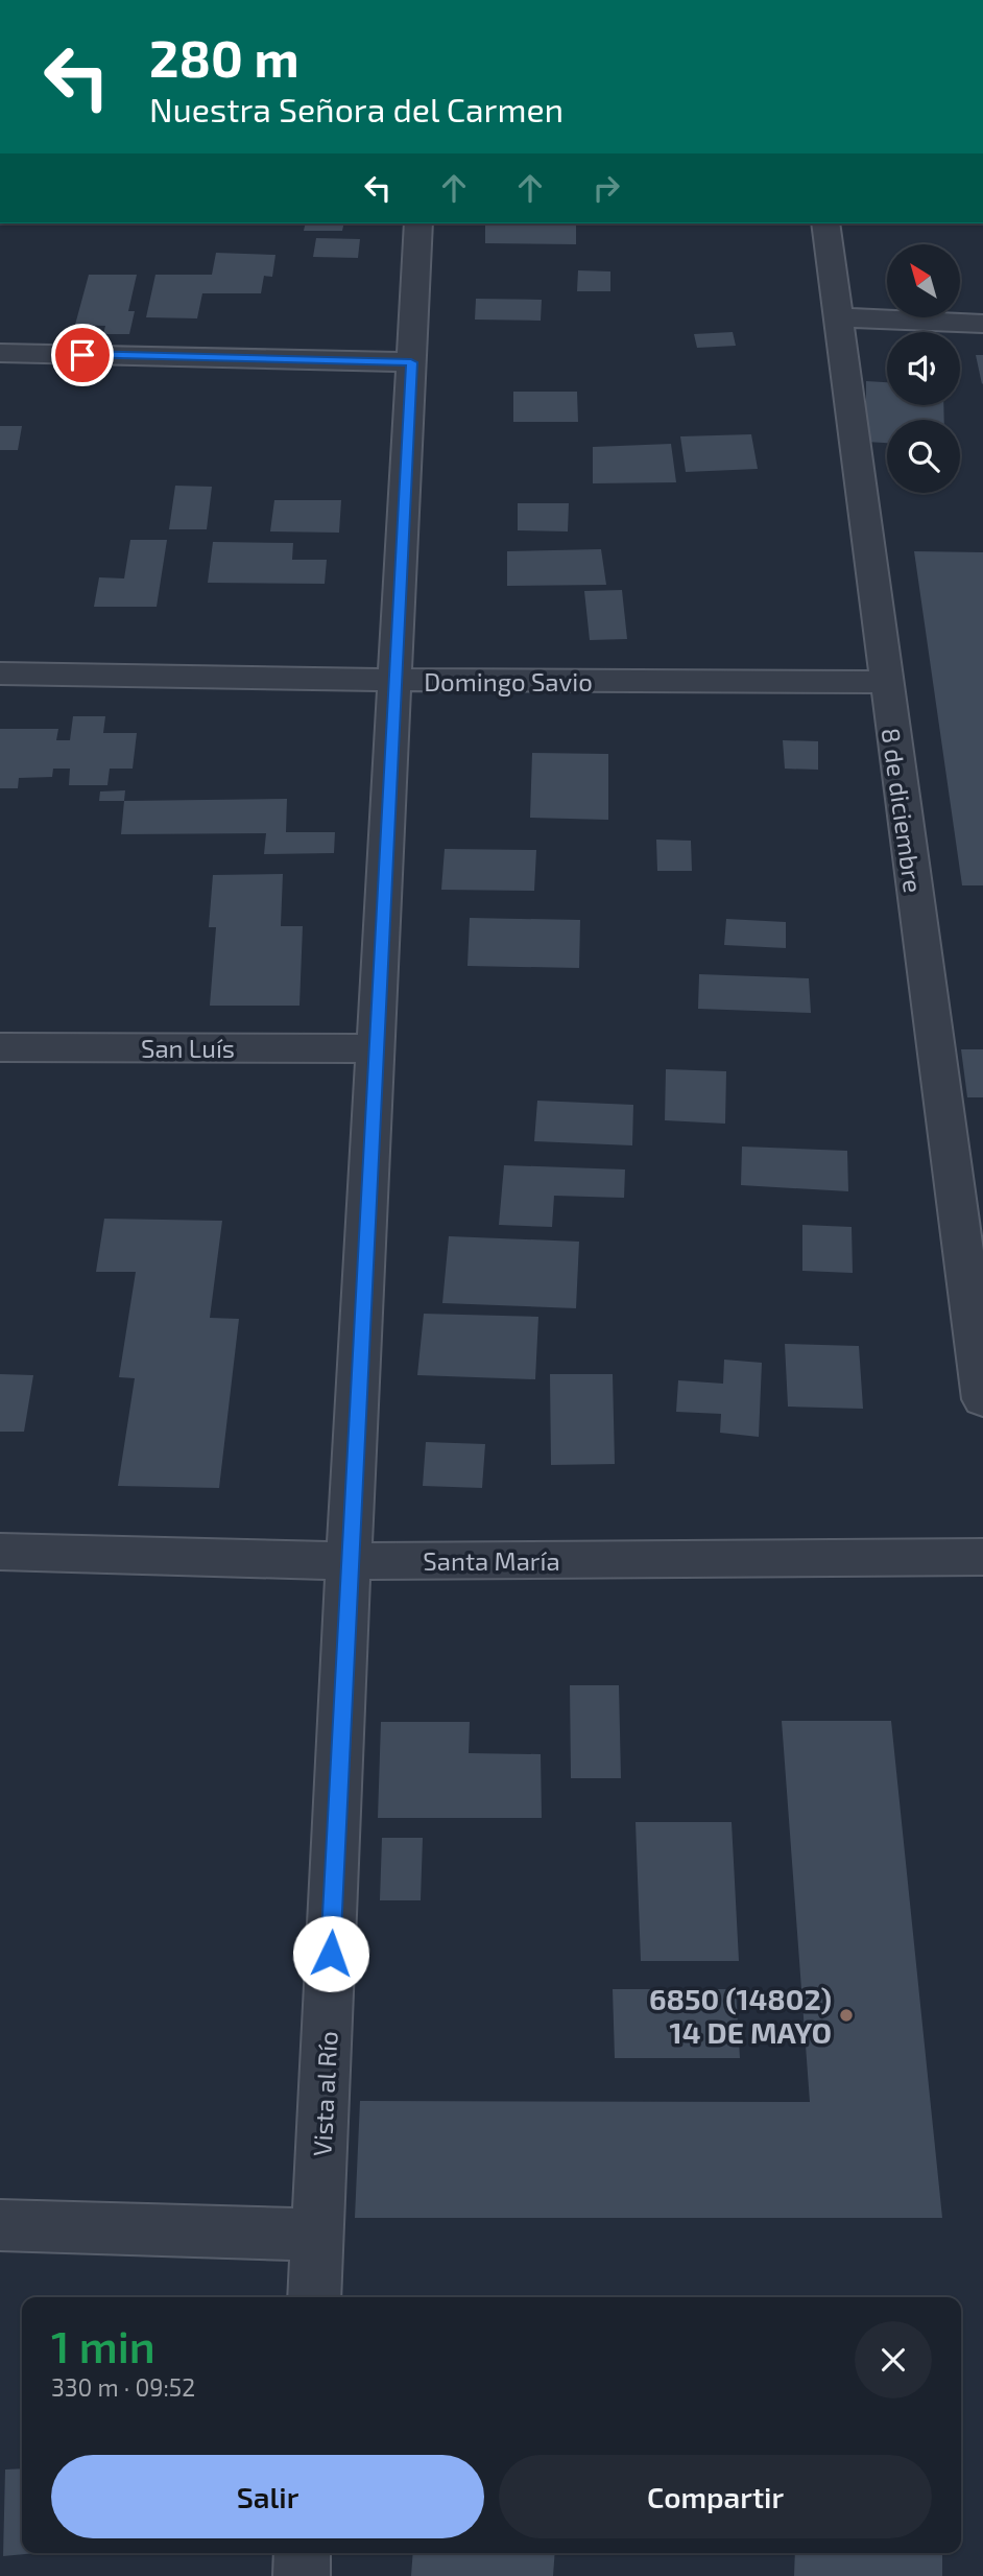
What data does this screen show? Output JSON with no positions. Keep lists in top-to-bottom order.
{
  "streets": {
    "street": [
      "Domingo Savio",
      "8 de diciembre",
      "San Luís",
      "Santa María",
      "Vista al Río"
    ]
  },
  "crossings": [
    ["Domingo Savio", "8 de diciembre"],
    ["Domingo Savio", "Vista al Río"],
    ["San Luís", "Vista al Río"],
    ["Santa María", "Vista al Río"]
  ],
  "places": ["6850 (14802) 14 DE MAYO"],
  "north": "top left",
  "page": {
    "turn": ["280 m", "Nuestra Señora del Carmen"],
    "heading": ["1 min", "330 m · 09:52"],
    "buttons": ["Salir", "Compartir"]
  }
}
